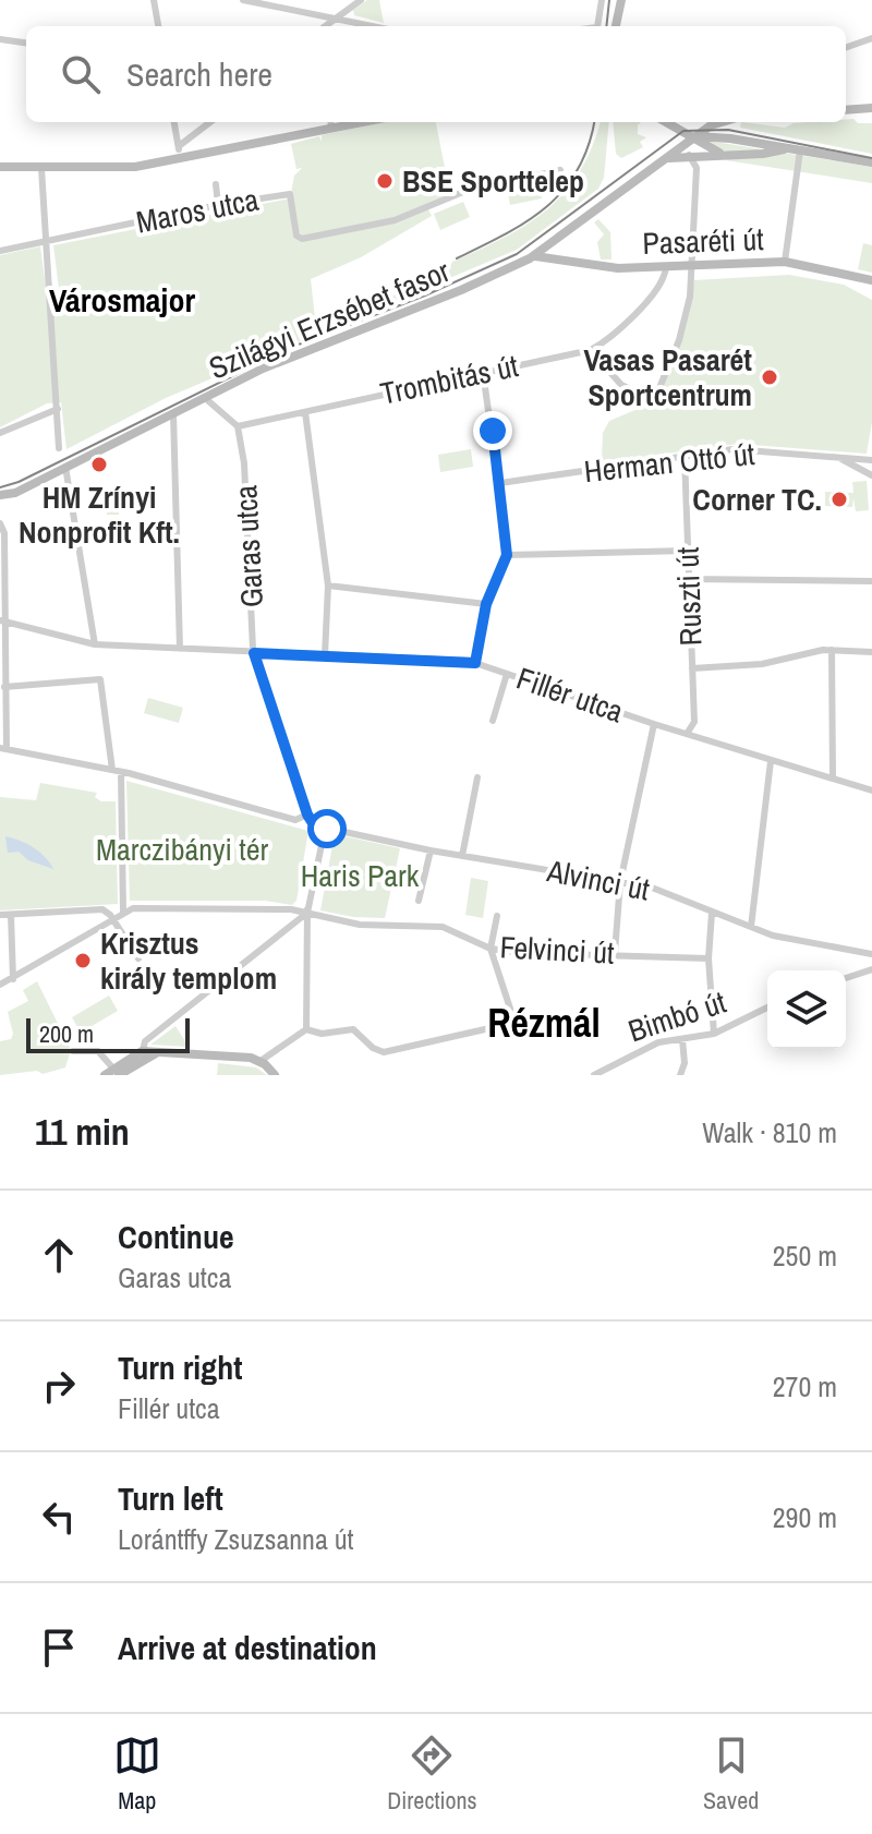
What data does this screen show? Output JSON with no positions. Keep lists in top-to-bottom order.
{
  "streets": {
    "main road": ["Pasaréti út", "Szilágyi Erzsébet fasor"],
    "street": [
      "Maros utca",
      "Trombitás út",
      "Herman Ottó út",
      "Garas utca",
      "Ruszti út",
      "Fillér utca",
      "Alvinci út",
      "Felvinci út",
      "Bimbó út"
    ]
  },
  "crossings": [
    ["Pasaréti út", "Szilágyi Erzsébet fasor"],
    ["Pasaréti út", "Trombitás út"],
    ["Trombitás út", "Garas utca"],
    ["Herman Ottó út", "Ruszti út"],
    ["Garas utca", "Fillér utca"],
    ["Ruszti út", "Fillér utca"]
  ],
  "districts": ["Városmajor", "Rézmál"],
  "parks": ["Marczibányi tér", "Haris Park"],
  "places": [
    "BSE Sporttelep",
    "Vasas Pasarét Sportcentrum",
    "HM Zrínyi Nonprofit Kft.",
    "Corner TC.",
    "Krisztus király templom"
  ],
  "scale_bar": "200 m",
  "page": {
    "search": "Search here",
    "scale": "200 m",
    "heading": ["11 min", "Walk · 810 m"],
    "list": [
      ["Continue", "Garas utca", "250 m"],
      ["Turn right", "Fillér utca", "270 m"],
      ["Turn left", "Lorántffy Zsuzsanna út", "290 m"],
      "Arrive at destination"
    ],
    "nav": ["Map", "Directions", "Saved"]
  }
}
